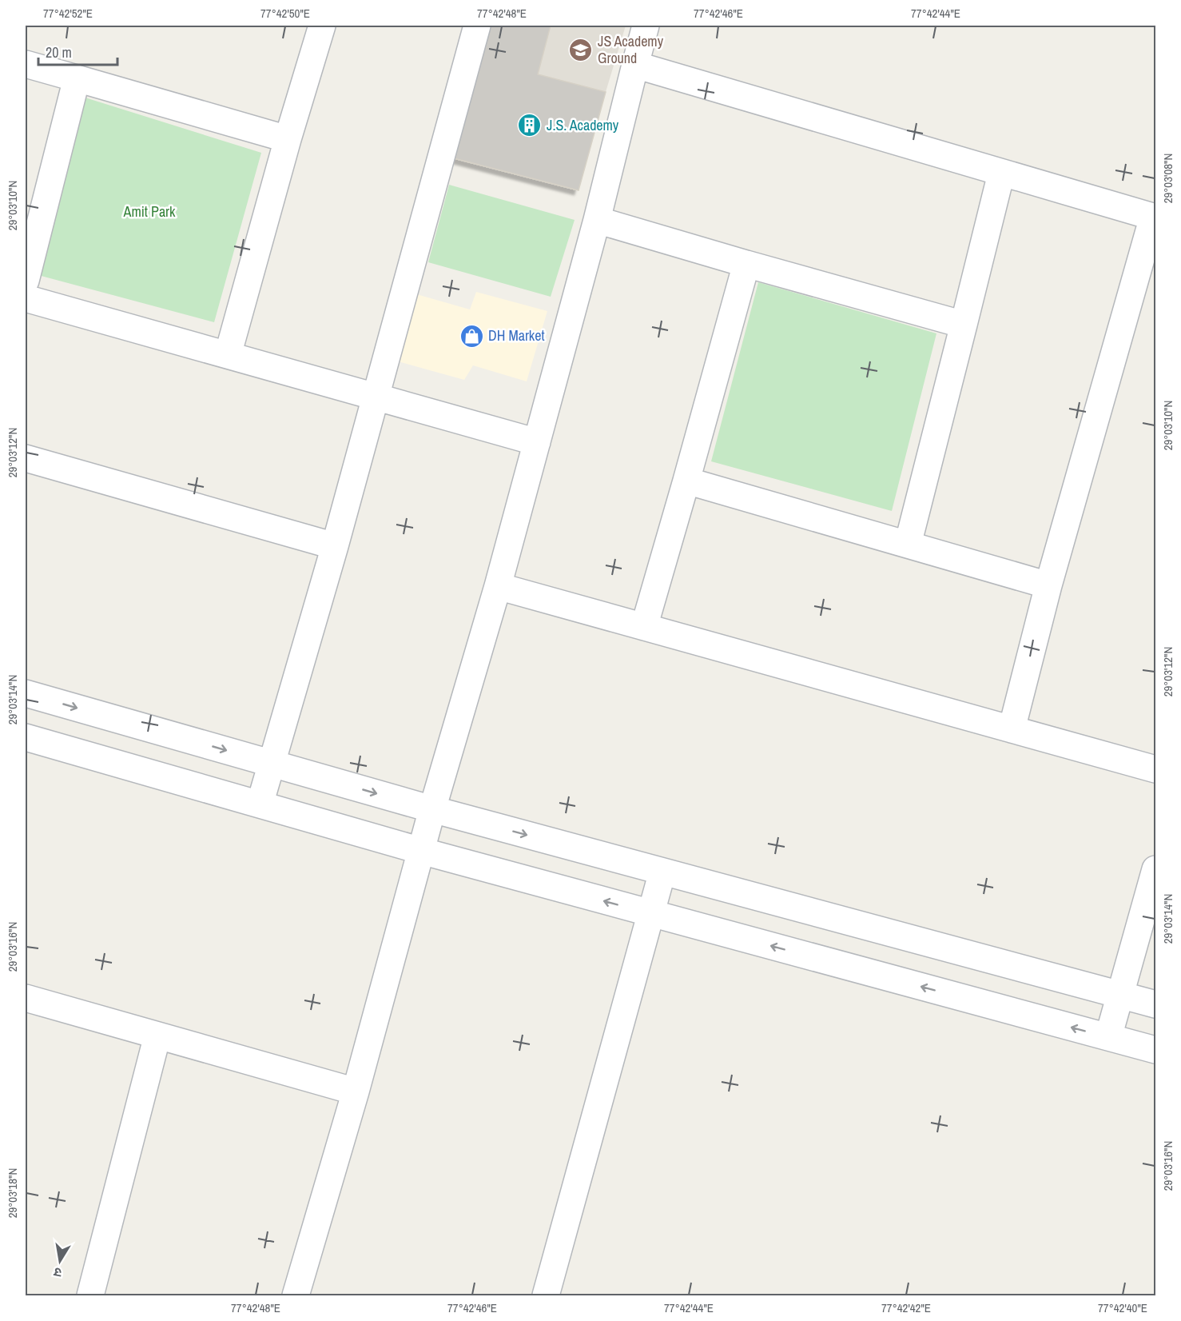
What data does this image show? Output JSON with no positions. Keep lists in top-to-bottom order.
{
  "parks": ["Amit Park"],
  "places": {
    "school or university": ["JS Academy Ground"],
    "building": ["J.S. Academy"],
    "shop": ["DH Market"]
  },
  "scale_bar": "20 m",
  "north": "bottom",
  "coordinates": [
    "77°42'52\"E",
    "77°42'50\"E",
    "77°42'48\"E",
    "77°42'46\"E",
    "77°42'44\"E",
    "29°03'08\"N",
    "29°03'10\"N",
    "29°03'12\"N",
    "29°03'14\"N",
    "29°03'16\"N",
    "29°03'18\"N",
    "77°42'42\"E",
    "77°42'40\"E"
  ]
}
